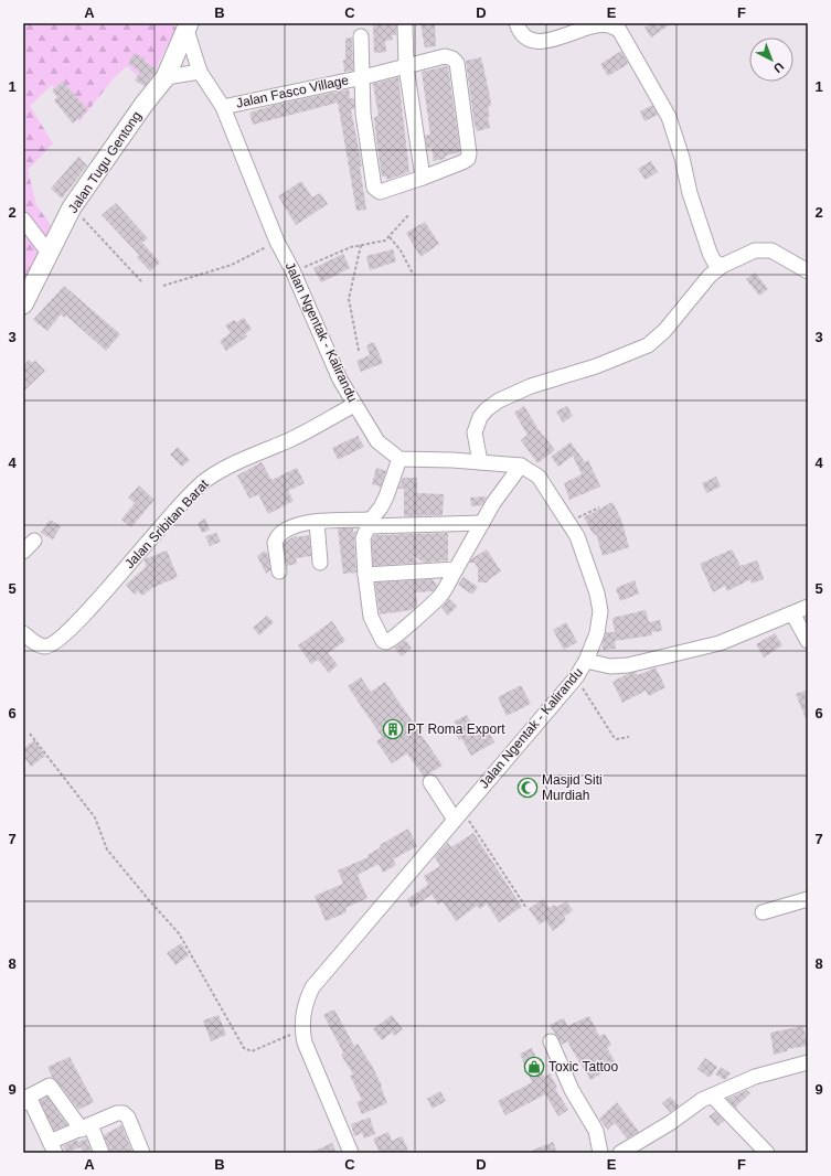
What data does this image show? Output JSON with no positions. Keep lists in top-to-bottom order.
{
  "streets": {
    "main road": ["Jalan Tugu Gentong"],
    "street": ["Jalan Fasco Village", "Jalan Ngentak - Kalirandu", "Jalan Sribitan Barat"]
  },
  "crossings": [
    ["Jalan Fasco Village", "Jalan Ngentak - Kalirandu"],
    ["Jalan Tugu Gentong", "Jalan Ngentak - Kalirandu"],
    ["Jalan Ngentak - Kalirandu", "Jalan Sribitan Barat"]
  ],
  "places": {
    "building": ["PT Roma Export"],
    "mosque": ["Masjid Siti Murdiah"],
    "shop": ["Toxic Tattoo"]
  },
  "north": "bottom right",
  "grid": {
    "columns": [
      "A",
      "B",
      "C",
      "D",
      "E",
      "F"
    ],
    "rows": [
      "1",
      "2",
      "3",
      "4",
      "5",
      "6",
      "7",
      "8",
      "9"
    ]
  }
}
